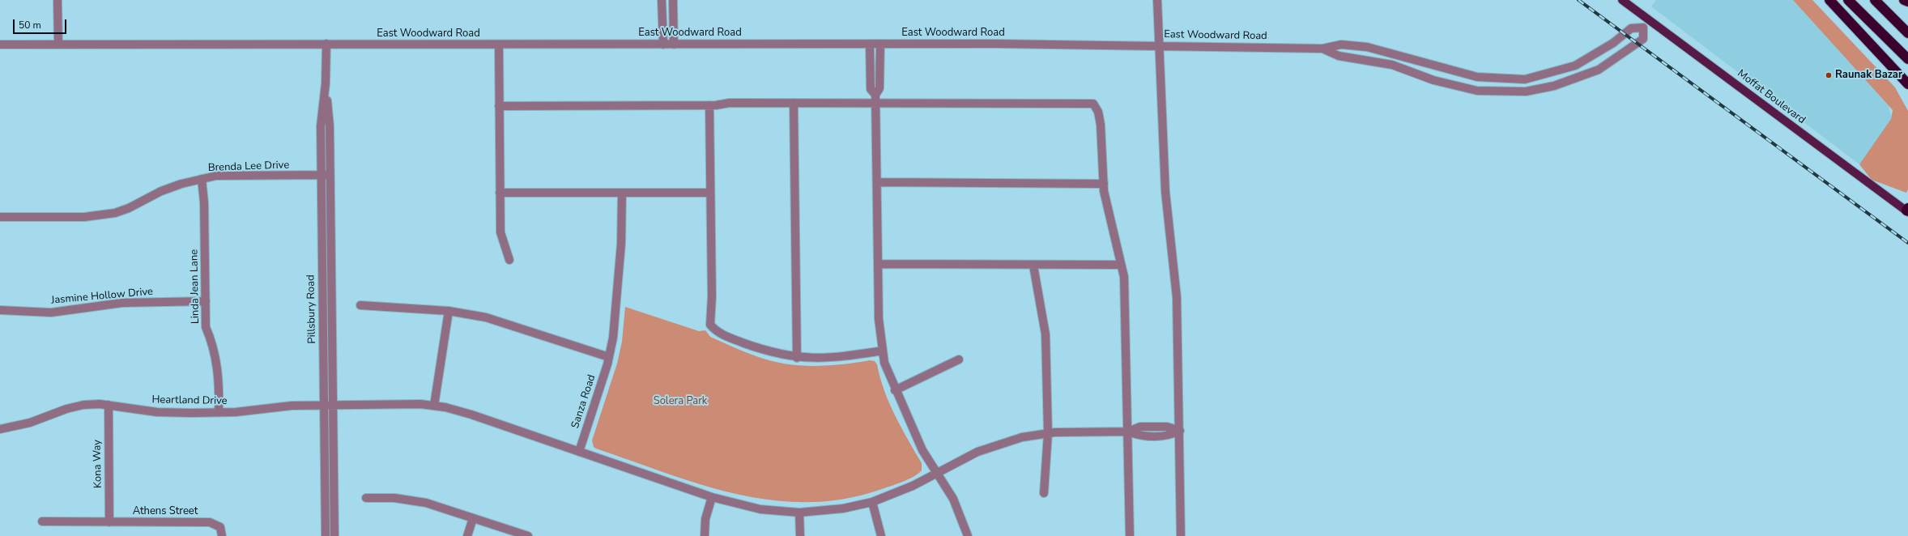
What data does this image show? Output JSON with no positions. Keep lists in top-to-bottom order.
{
  "streets": {
    "main road": ["Moffat Boulevard"],
    "street": [
      "East Woodward Road",
      "Brenda Lee Drive",
      "Linda Jean Lane",
      "Jasmine Hollow Drive",
      "Pillsbury Road",
      "Heartland Drive",
      "Sanza Road",
      "Kona Way",
      "Athens Street"
    ]
  },
  "crossings": [
    ["East Woodward Road", "Pillsbury Road"],
    ["Brenda Lee Drive", "Linda Jean Lane"],
    ["Brenda Lee Drive", "Pillsbury Road"],
    ["Linda Jean Lane", "Jasmine Hollow Drive"],
    ["Linda Jean Lane", "Heartland Drive"],
    ["Pillsbury Road", "Heartland Drive"],
    ["Heartland Drive", "Sanza Road"],
    ["Heartland Drive", "Kona Way"],
    ["Kona Way", "Athens Street"]
  ],
  "parks": ["Solera Park"],
  "places": ["Raunak Bazar"],
  "scale_bar": "50 m"
}
